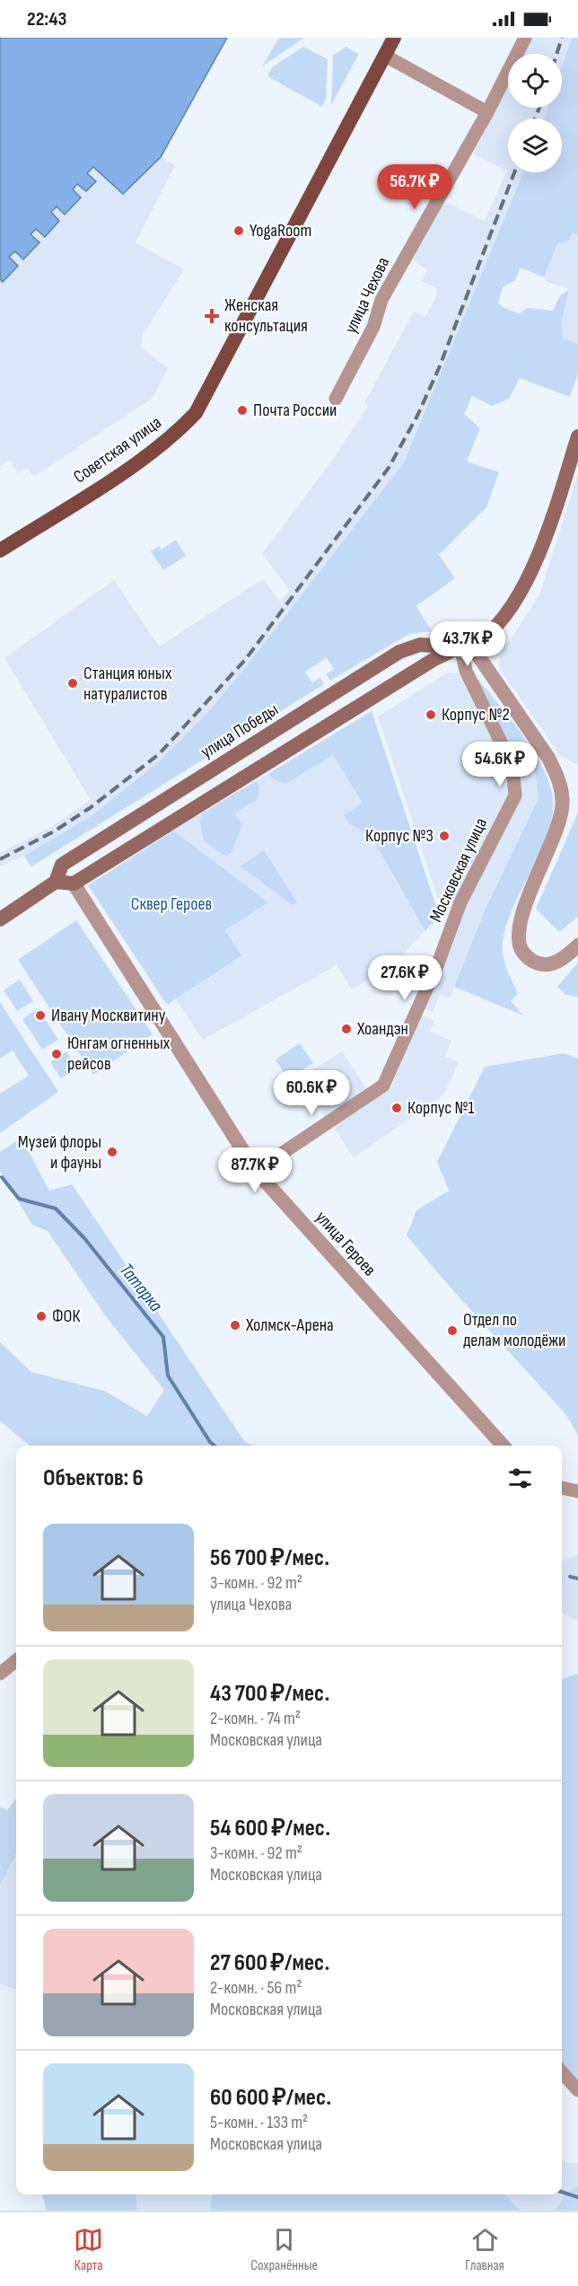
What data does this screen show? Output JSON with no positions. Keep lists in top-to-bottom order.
{
  "streets": {
    "main road": ["Советская улица", "улица Победы"],
    "street": ["улица Чехова", "Московская улица", "улица Героев"]
  },
  "crossings": [
    ["улица Победы", "Московская улица"],
    ["Московская улица", "улица Героев"]
  ],
  "water": ["Татарка"],
  "parks": ["Сквер Героев"],
  "places": {
    "other": [
      "YogaRoom",
      "Почта России",
      "Станция юных натуралистов",
      "Корпус №2",
      "Корпус №3",
      "Ивану Москвитину",
      "Хоандэн",
      "Юнгам огненных рейсов",
      "Корпус №1",
      "Музей флоры и фауны",
      "ФОК",
      "Холмск-Арена",
      "Отдел по делам молодёжи"
    ],
    "health": ["Женская консультация"]
  },
  "page": {
    "status": "22:43",
    "price": [
      "56.7K ₽",
      "43.7K ₽",
      "54.6K ₽",
      "27.6K ₽",
      "60.6K ₽",
      "87.7K ₽"
    ],
    "heading": "Объектов: 6",
    "list": [
      {
        "name": "56 700 ₽/мес.",
        "note": "3-комн. · 92 m² · улица Чехова"
      },
      {
        "name": "43 700 ₽/мес.",
        "note": "2-комн. · 74 m² · Московская улица"
      },
      {
        "name": "54 600 ₽/мес.",
        "note": "3-комн. · 92 m² · Московская улица"
      },
      {
        "name": "27 600 ₽/мес.",
        "note": "2-комн. · 56 m² · Московская улица"
      },
      {
        "name": "60 600 ₽/мес.",
        "note": "5-комн. · 133 m² · Московская улица"
      }
    ],
    "tabs": ["Карта", "Сохранённые", "Главная"]
  }
}
